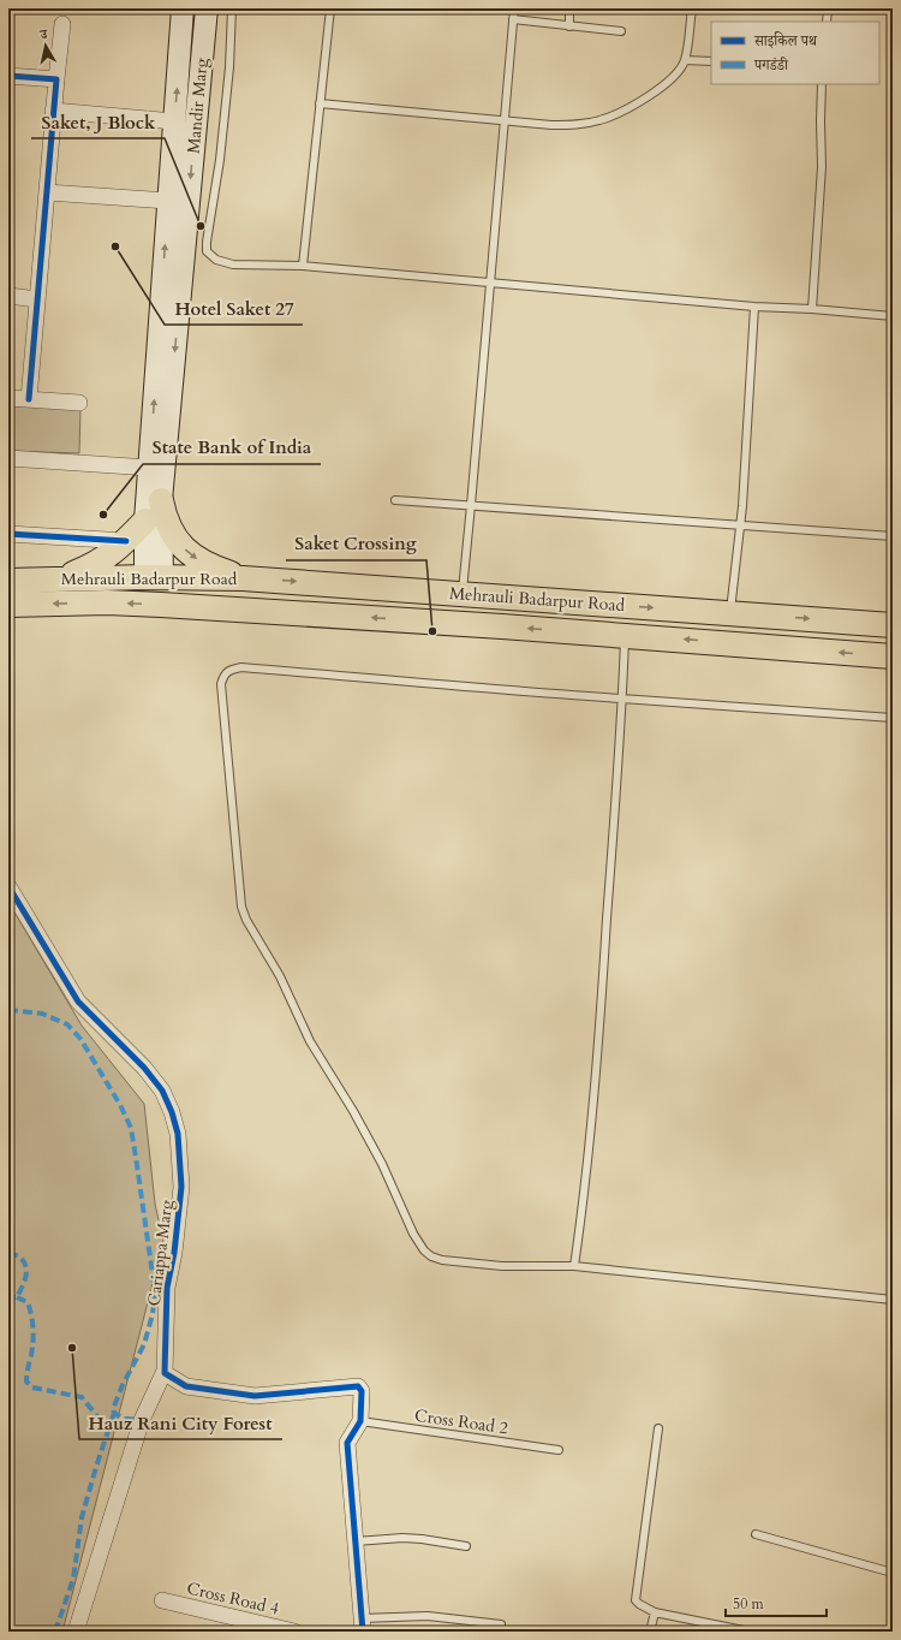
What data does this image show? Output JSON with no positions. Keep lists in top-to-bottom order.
{
  "streets": {
    "main road": ["Mandir Marg", "Mehrauli Badarpur Road"],
    "street": ["Cariappa Marg", "Cross Road 4"],
    "lane": ["Cross Road 2"]
  },
  "crossings": [
    ["Mandir Marg", "Mehrauli Badarpur Road"]
  ],
  "places": [
    "Saket, J Block",
    "Hotel Saket 27",
    "State Bank of India",
    "Saket Crossing",
    "Hauz Rani City Forest"
  ],
  "legend": ["साइकिल पथ", "पगडंडी"],
  "scale_bar": "50 m",
  "north": "top"
}
